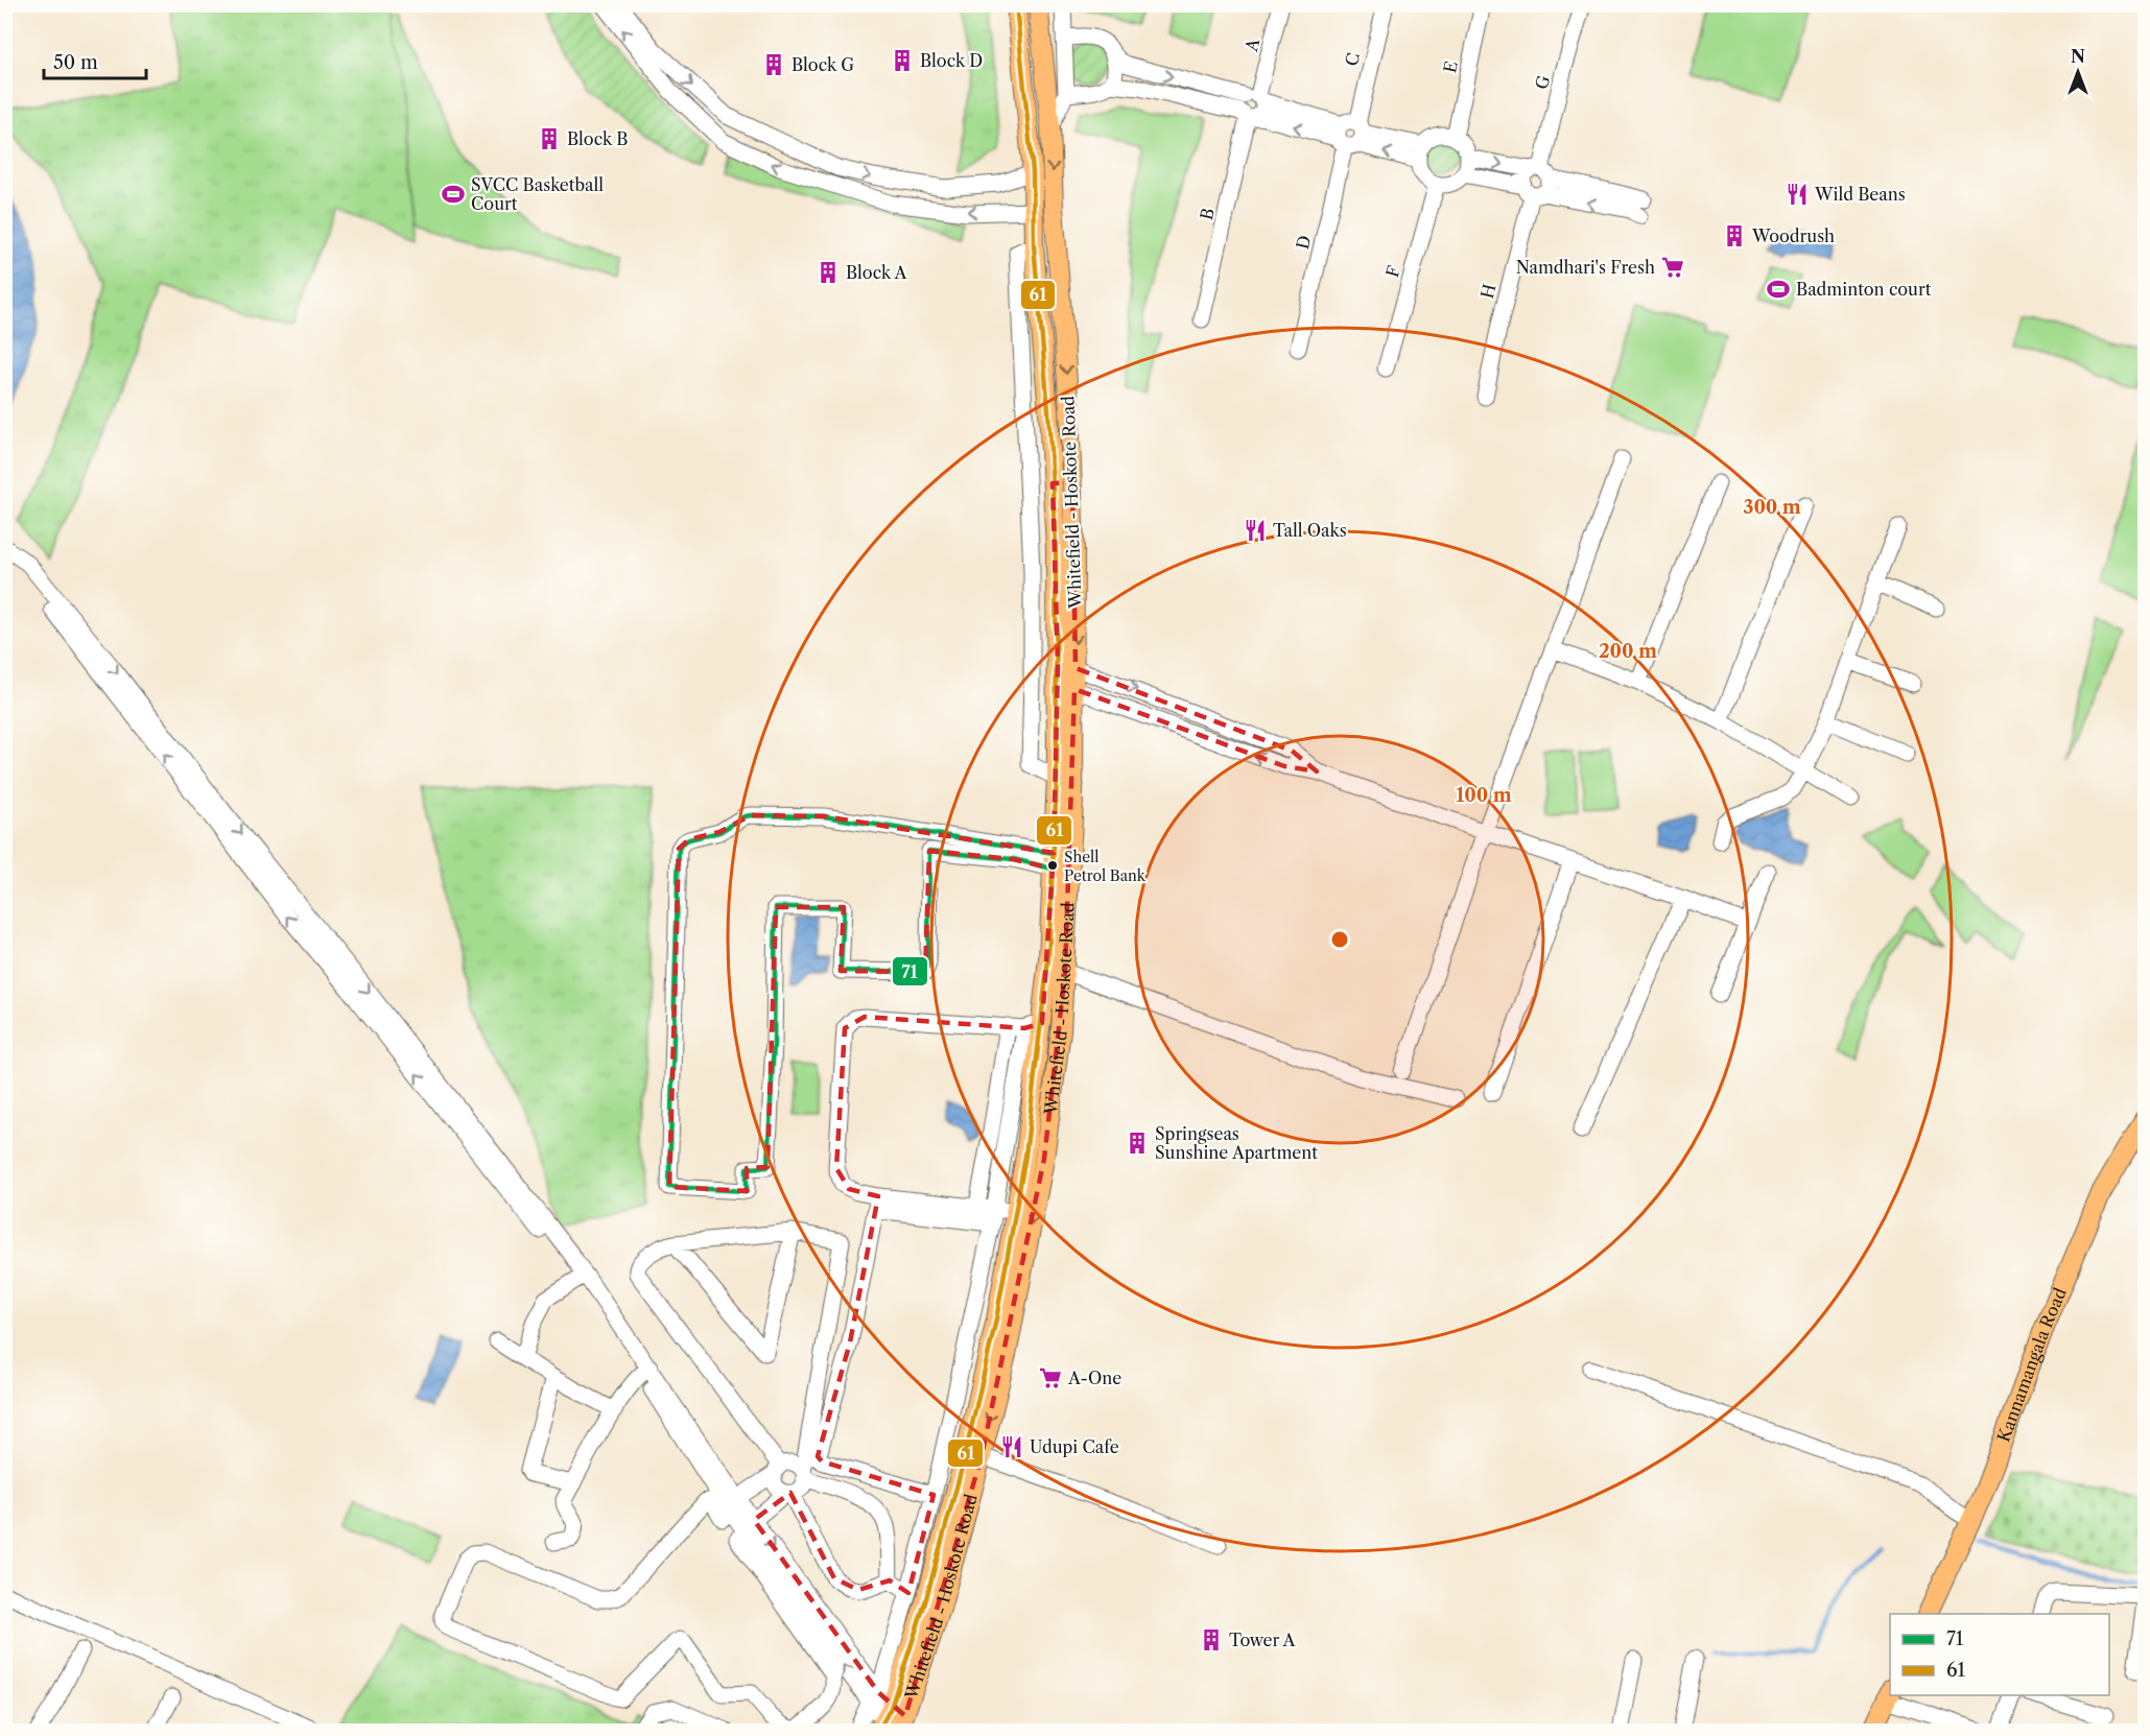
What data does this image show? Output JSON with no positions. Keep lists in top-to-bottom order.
{
  "streets": {
    "main road": ["Whitefield - Hoskote Road", "Kannamangala Road"],
    "street": [
      "A",
      "C",
      "E",
      "G",
      "B",
      "D",
      "F",
      "H"
    ]
  },
  "crossings": [
    ["A", "B"],
    ["C", "D"],
    ["E", "F"],
    ["G", "H"]
  ],
  "places": {
    "building": [
      "Block D",
      "Block G",
      "Block B",
      "Woodrush",
      "Block A",
      "Springseas Sunshine Apartment",
      "Tower A"
    ],
    "sports": ["SVCC Basketball Court", "Badminton court"],
    "restaurant": ["Wild Beans", "Tall Oaks", "Udupi Cafe"],
    "supermarket": ["Namdhari's Fresh", "A-One"],
    "other": ["Shell Petrol Bank"]
  },
  "lines": ["transit line 61", "transit line 71"],
  "legend": ["71", "61"],
  "scale_bar": "50 m",
  "north": "top",
  "rings": ["300 m", "200 m", "100 m"]
}
